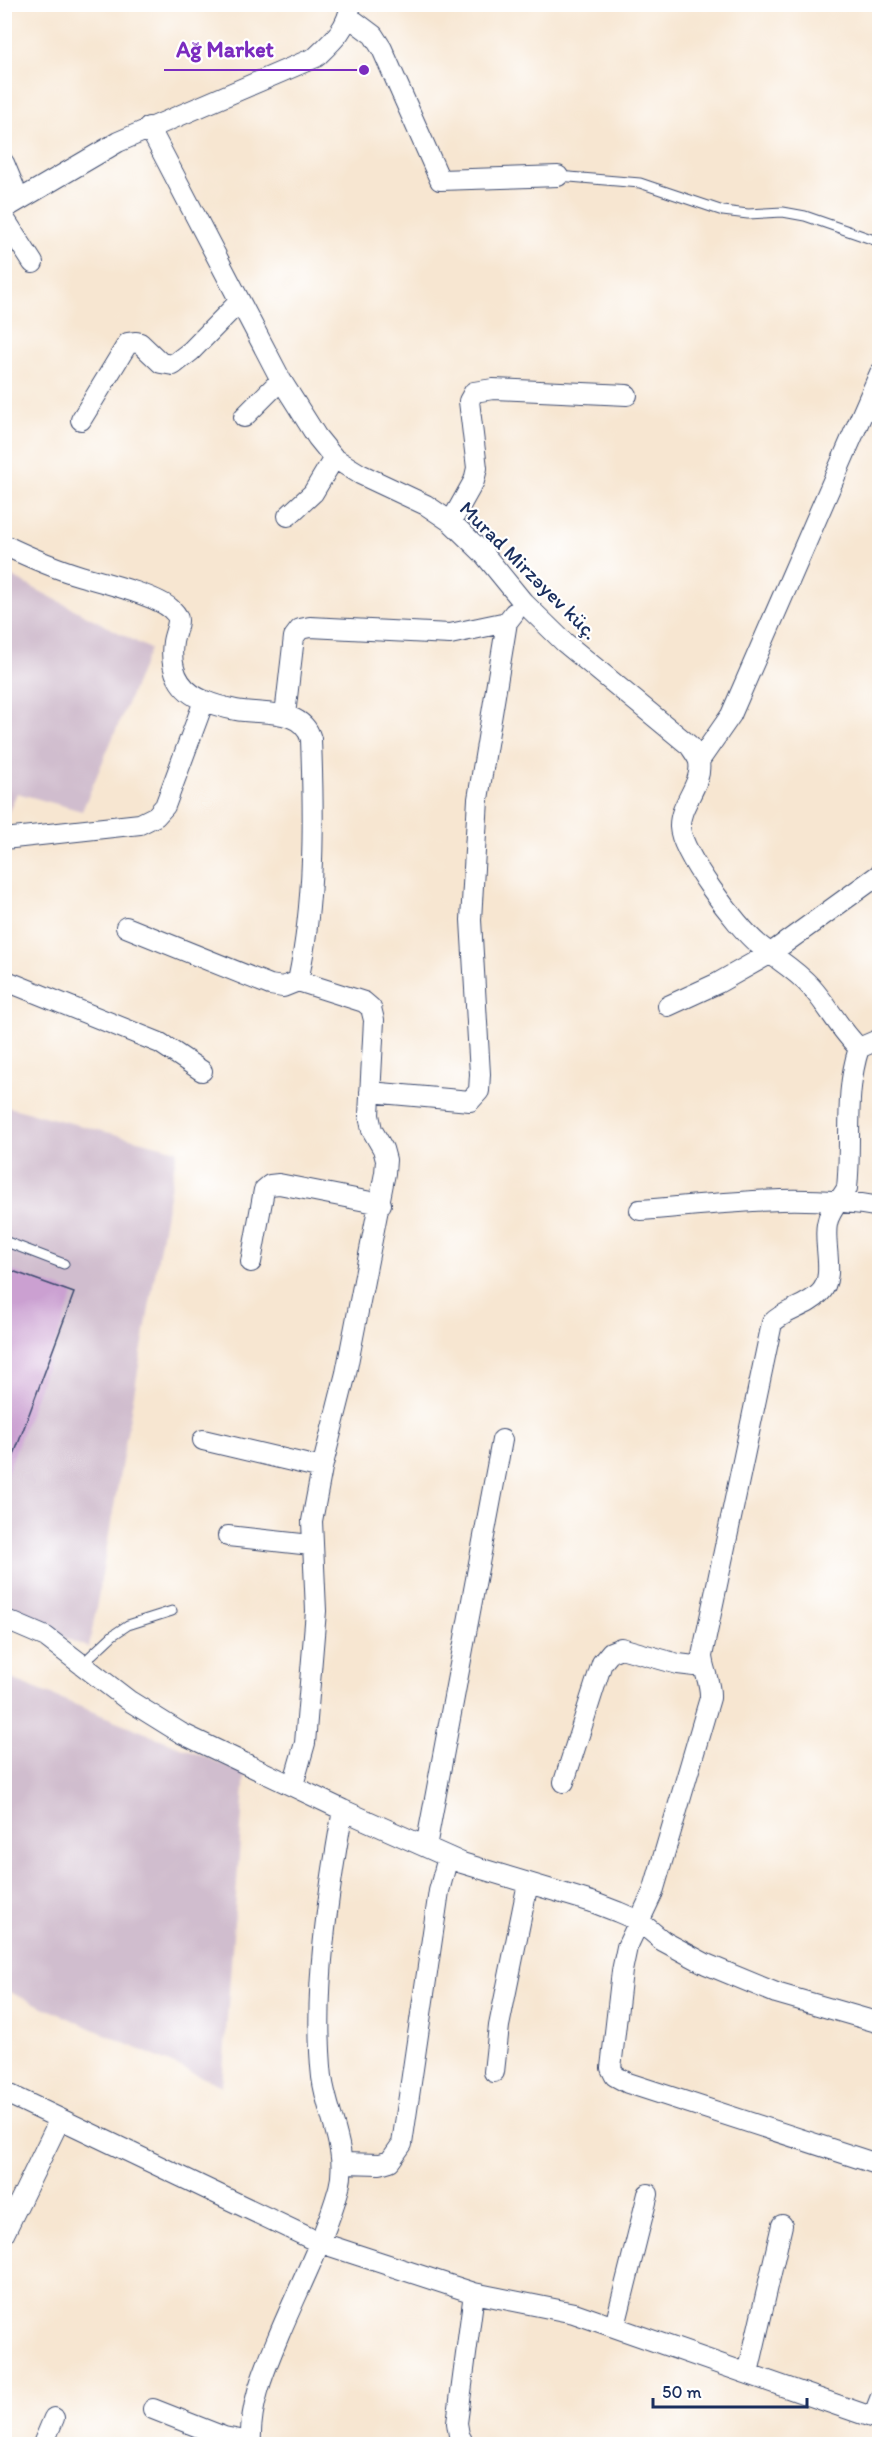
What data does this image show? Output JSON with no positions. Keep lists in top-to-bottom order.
{
  "streets": {
    "street": ["Murad Mirzəyev küç."]
  },
  "places": ["Ağ Market"],
  "scale_bar": "50 m"
}
